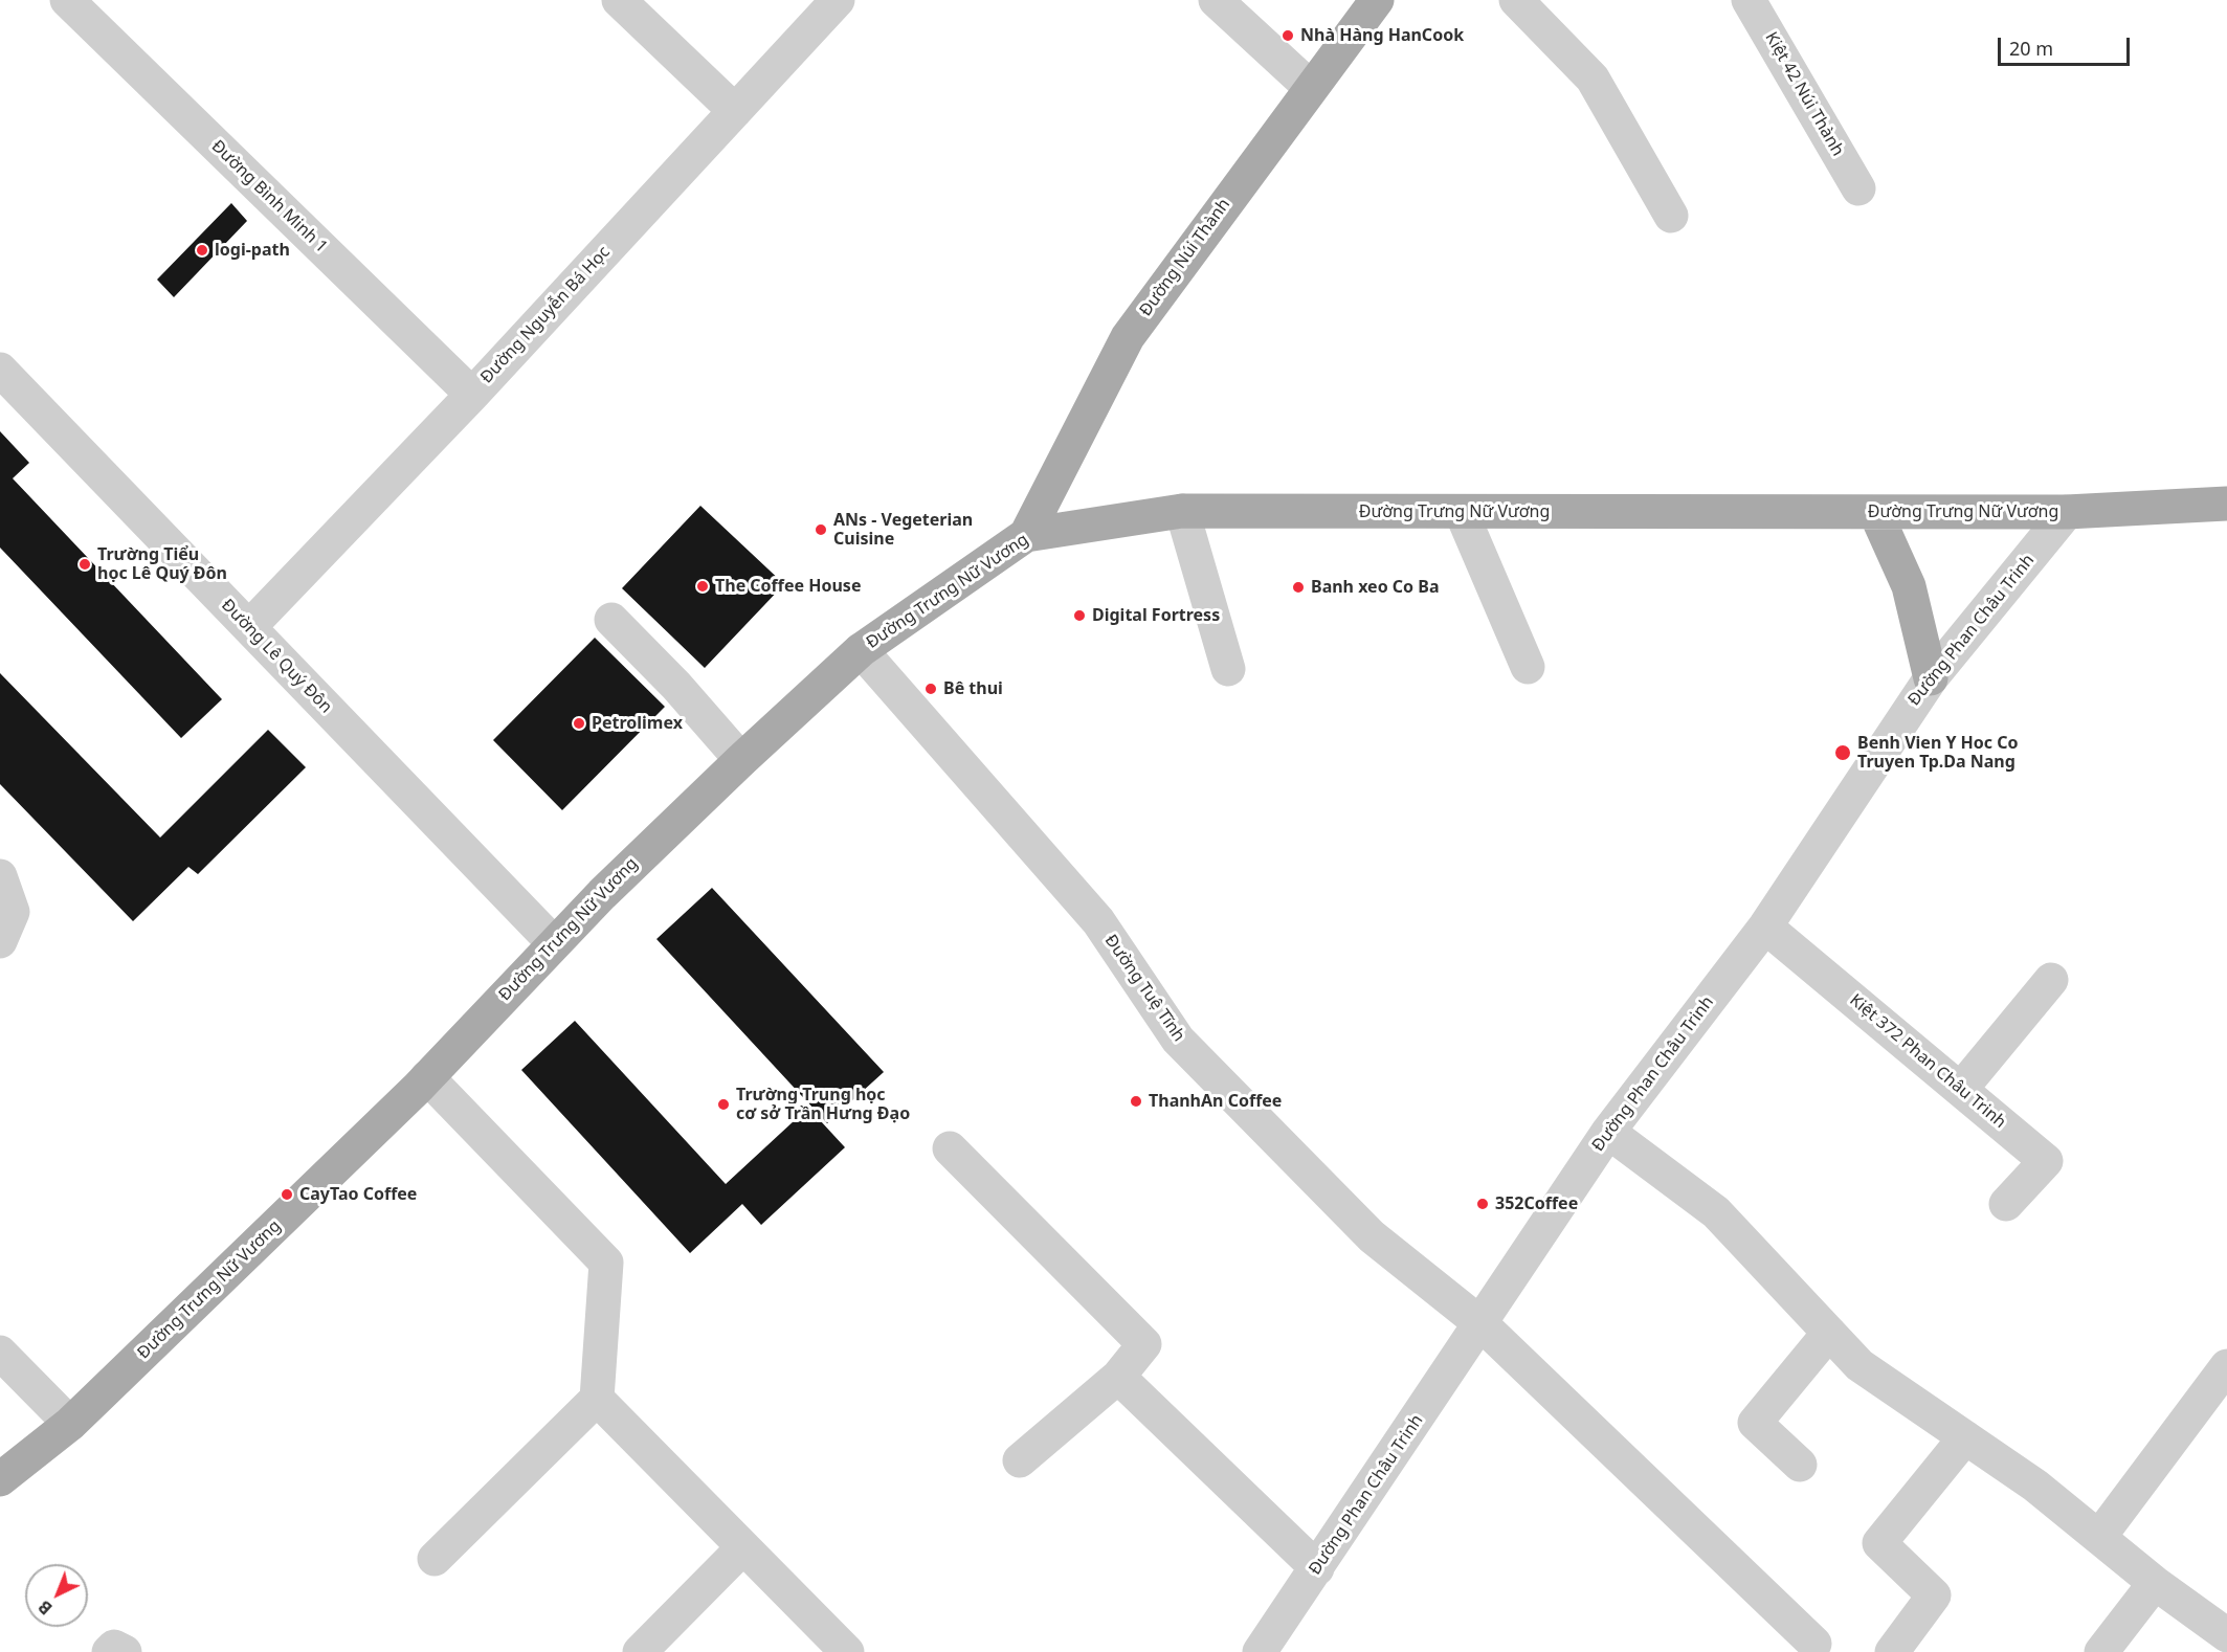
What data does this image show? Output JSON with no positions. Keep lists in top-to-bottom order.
{
  "streets": {
    "main road": ["Đường Núi Thành", "Đường Trưng Nữ Vương"],
    "street": [
      "Kiệt 42 Núi Thành",
      "Đường Bình Minh 1",
      "Đường Nguyễn Bá Học",
      "Đường Phan Châu Trinh",
      "Đường Lê Quý Đôn",
      "Đường Tuệ Tĩnh",
      "Kiệt 372 Phan Châu Trinh"
    ]
  },
  "crossings": [
    ["Đường Bình Minh 1", "Đường Nguyễn Bá Học"],
    ["Đường Núi Thành", "Đường Trưng Nữ Vương"],
    ["Đường Nguyễn Bá Học", "Đường Lê Quý Đôn"],
    ["Đường Trưng Nữ Vương", "Đường Phan Châu Trinh"],
    ["Đường Trưng Nữ Vương", "Đường Lê Quý Đôn"],
    ["Đường Trưng Nữ Vương", "Đường Tuệ Tĩnh"],
    ["Đường Phan Châu Trinh", "Đường Tuệ Tĩnh"],
    ["Đường Phan Châu Trinh", "Kiệt 372 Phan Châu Trinh"]
  ],
  "places": [
    "Nhà Hàng HanCook",
    "logi-path",
    "ANs - Vegeterian Cuisine",
    "Trường Tiểu học Lê Quý Đôn",
    "The Coffee House",
    "Banh xeo Co Ba",
    "Digital Fortress",
    "Bê thui",
    "Petrolimex",
    "Benh Vien Y Hoc Co Truyen Tp.Da Nang",
    "ThanhAn Coffee",
    "Trường Trung học cơ sở Trần Hưng Đạo",
    "CayTao Coffee",
    "352Coffee"
  ],
  "scale_bar": "20 m",
  "north": "bottom left"
}
